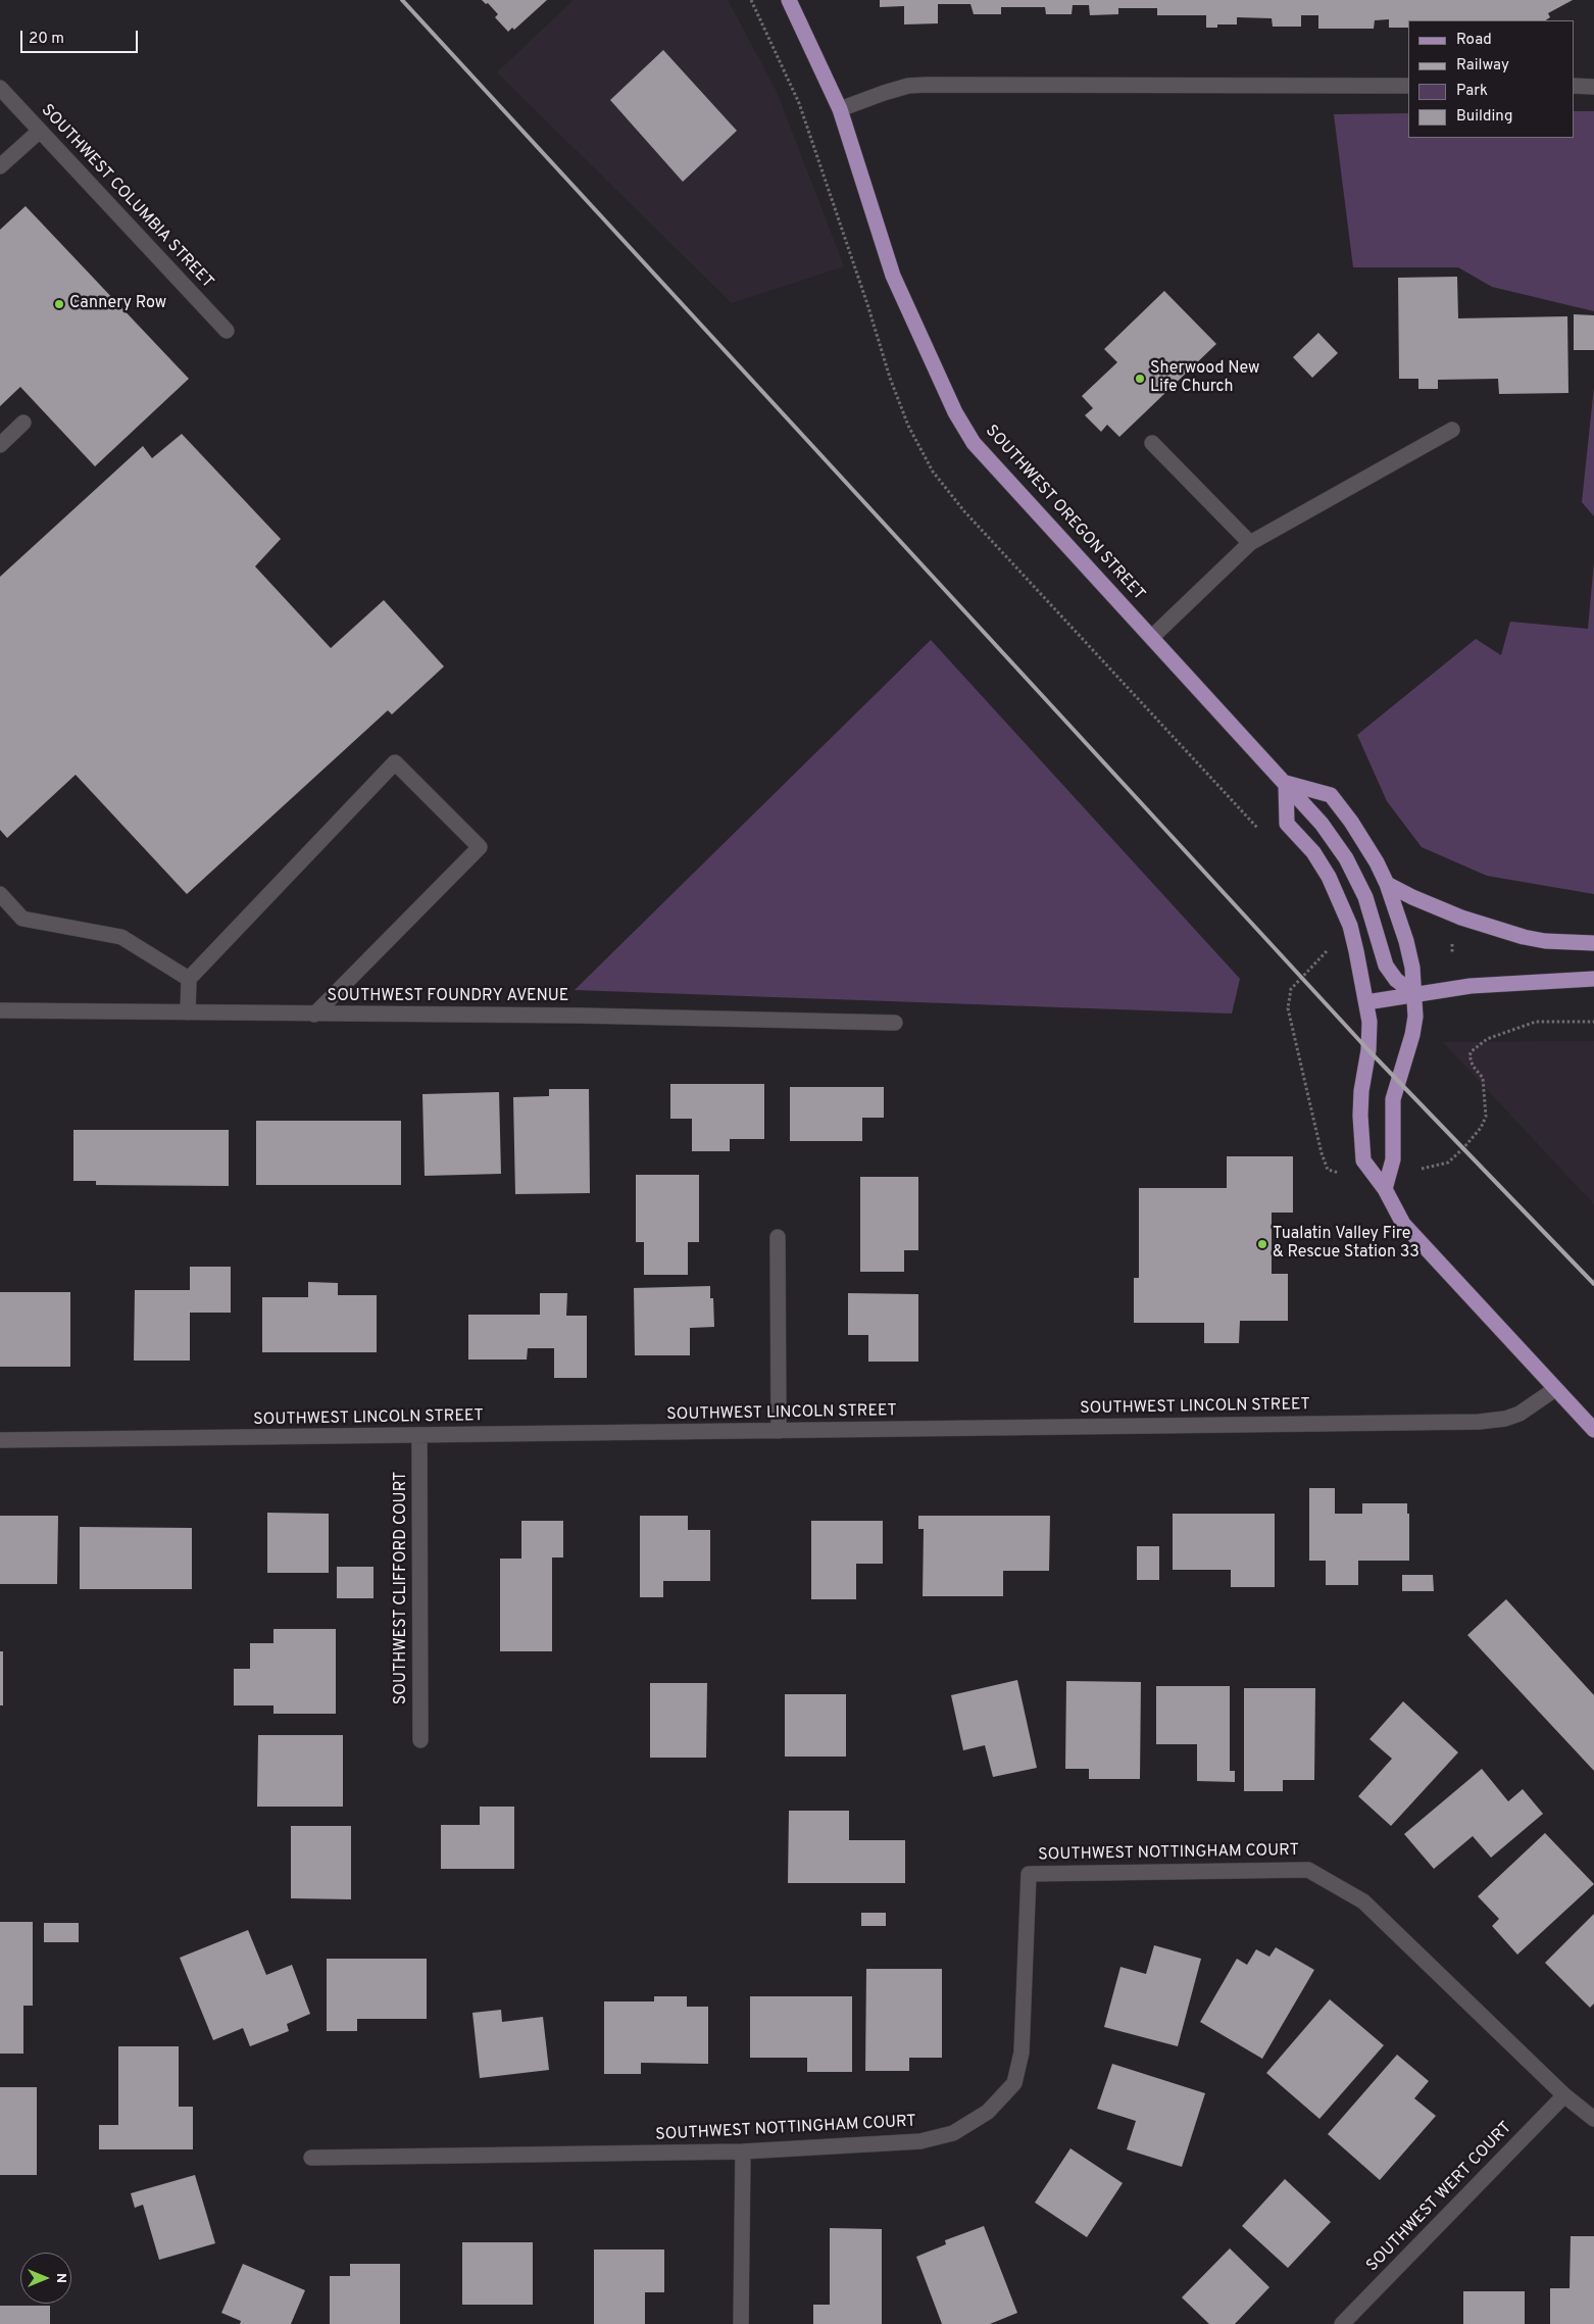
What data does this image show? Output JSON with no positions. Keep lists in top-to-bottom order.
{
  "streets": {
    "main road": ["SOUTHWEST OREGON STREET"],
    "street": [
      "SOUTHWEST COLUMBIA STREET",
      "SOUTHWEST FOUNDRY AVENUE",
      "SOUTHWEST LINCOLN STREET",
      "SOUTHWEST CLIFFORD COURT",
      "SOUTHWEST NOTTINGHAM COURT",
      "SOUTHWEST WERT COURT"
    ]
  },
  "crossings": [
    ["SOUTHWEST LINCOLN STREET", "SOUTHWEST CLIFFORD COURT"],
    ["SOUTHWEST NOTTINGHAM COURT", "SOUTHWEST WERT COURT"]
  ],
  "places": ["Cannery Row", "Sherwood New Life Church", "Tualatin Valley Fire & Rescue Station 33"],
  "legend": [
    "Road",
    "Railway",
    "Park",
    "Building"
  ],
  "scale_bar": "20 m",
  "north": "right"
}
